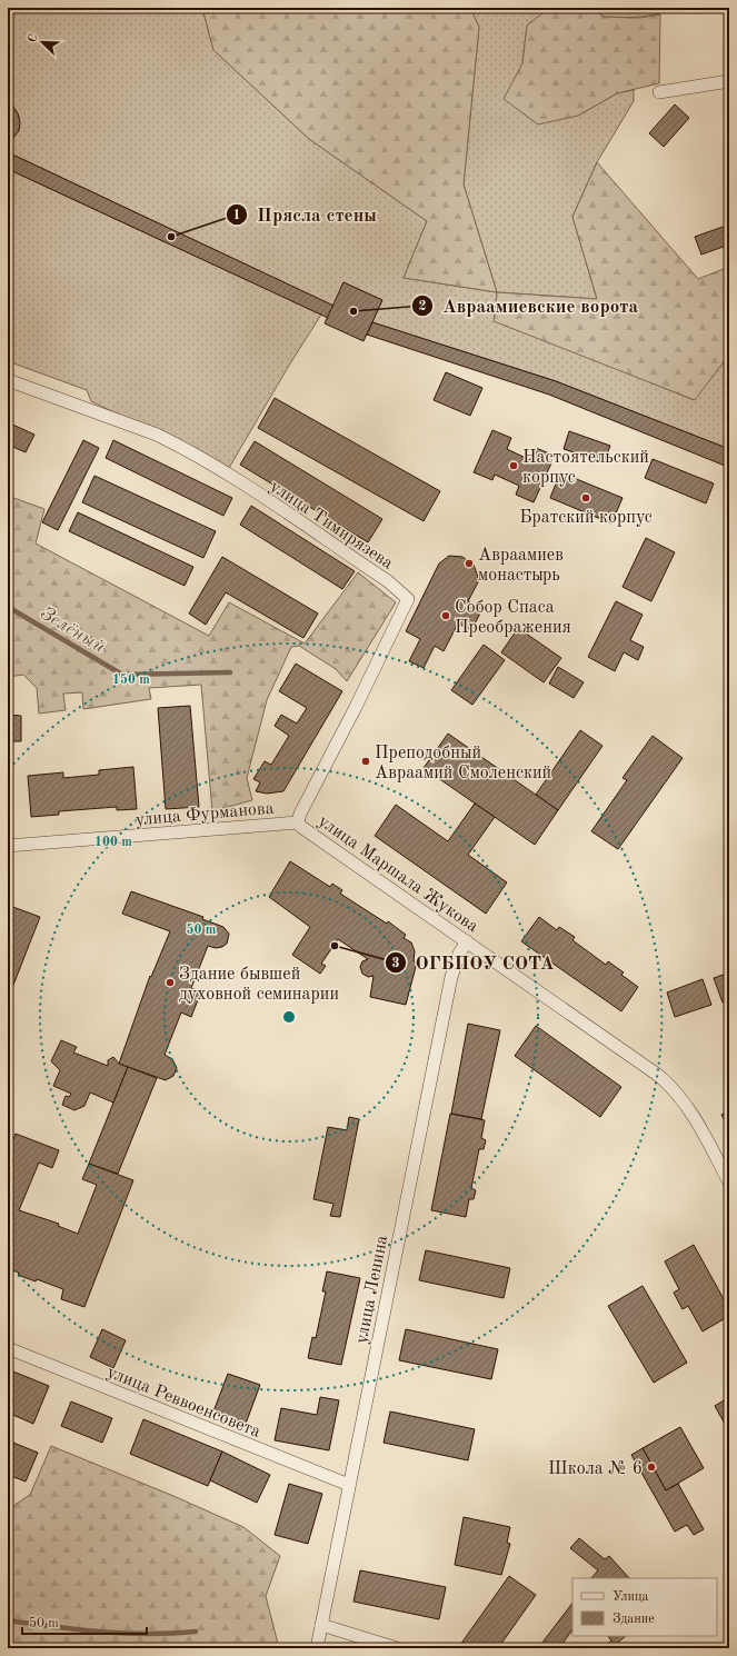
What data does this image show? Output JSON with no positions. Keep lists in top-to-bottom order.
{
  "streets": {
    "street": [
      "улица Тимирязева",
      "улица Фурманова",
      "улица Маршала Жукова",
      "улица Ленина",
      "улица Реввоенсовета"
    ]
  },
  "crossings": [
    ["улица Тимирязева", "улица Фурманова"],
    ["улица Тимирязева", "улица Маршала Жукова"],
    ["улица Фурманова", "улица Маршала Жукова"],
    ["улица Маршала Жукова", "улица Ленина"],
    ["улица Ленина", "улица Реввоенсовета"]
  ],
  "water": ["Зелёный"],
  "places": [
    "Прясла стены",
    "Авраамиевские ворота",
    "Настоятельский корпус",
    "Братский корпус",
    "Авраамиев монастырь",
    "Собор Спаса Преображения",
    "Преподобный Авраамий Смоленский",
    "ОГБПОУ СОТА",
    "Здание бывшей духовной семинарии",
    "Школа № 6"
  ],
  "legend": ["Улица", "Здание"],
  "scale_bar": "50 m",
  "north": "top left",
  "rings": ["150 m", "100 m", "50 m"]
}
